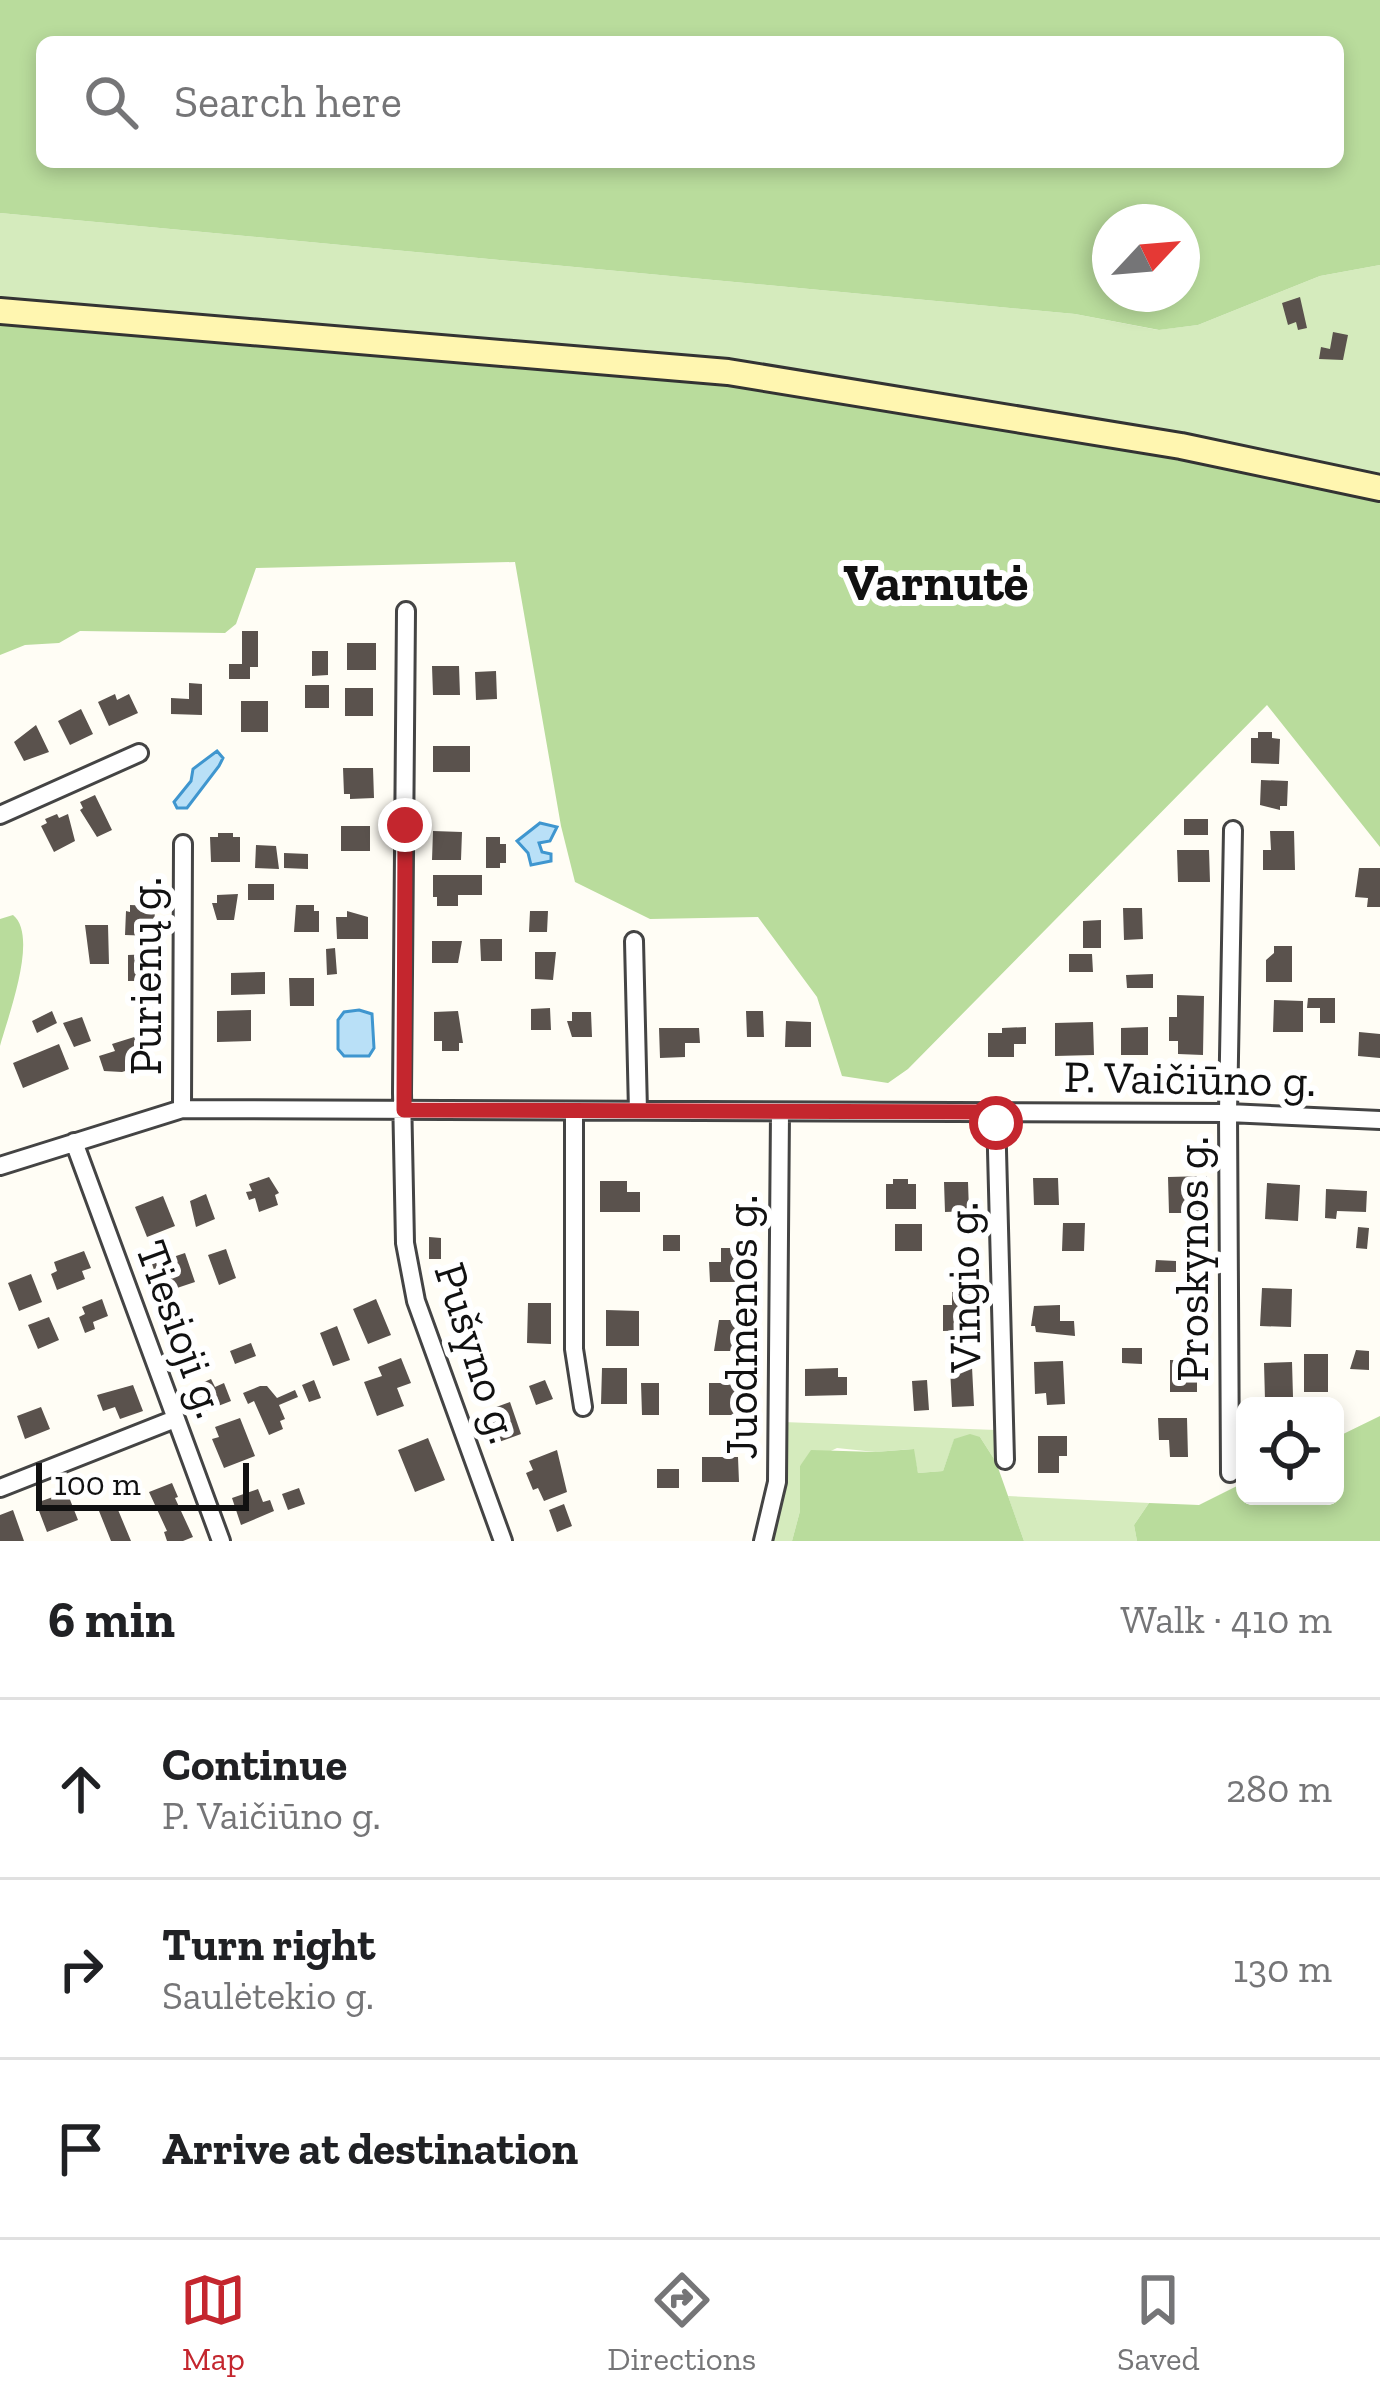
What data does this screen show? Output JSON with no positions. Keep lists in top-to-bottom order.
{
  "streets": {
    "street": [
      "Purienų g.",
      "P. Vaičiūno g.",
      "Proskynos g.",
      "Vingio g.",
      "Juodmenos g.",
      "Tiesioji g.",
      "Pušyno g."
    ]
  },
  "crossings": [
    ["Purienų g.", "P. Vaičiūno g."],
    ["P. Vaičiūno g.", "Proskynos g."],
    ["P. Vaičiūno g.", "Vingio g."],
    ["P. Vaičiūno g.", "Juodmenos g."],
    ["P. Vaičiūno g.", "Tiesioji g."],
    ["P. Vaičiūno g.", "Pušyno g."]
  ],
  "districts": ["Varnutė"],
  "scale_bar": "100 m",
  "north": "top right",
  "page": {
    "search": "Search here",
    "scale": "100 m",
    "heading": ["6 min", "Walk · 410 m"],
    "list": [
      ["Continue", "P. Vaičiūno g.", "280 m"],
      ["Turn right", "Saulėtekio g.", "130 m"],
      "Arrive at destination"
    ],
    "nav": ["Map", "Directions", "Saved"]
  }
}
